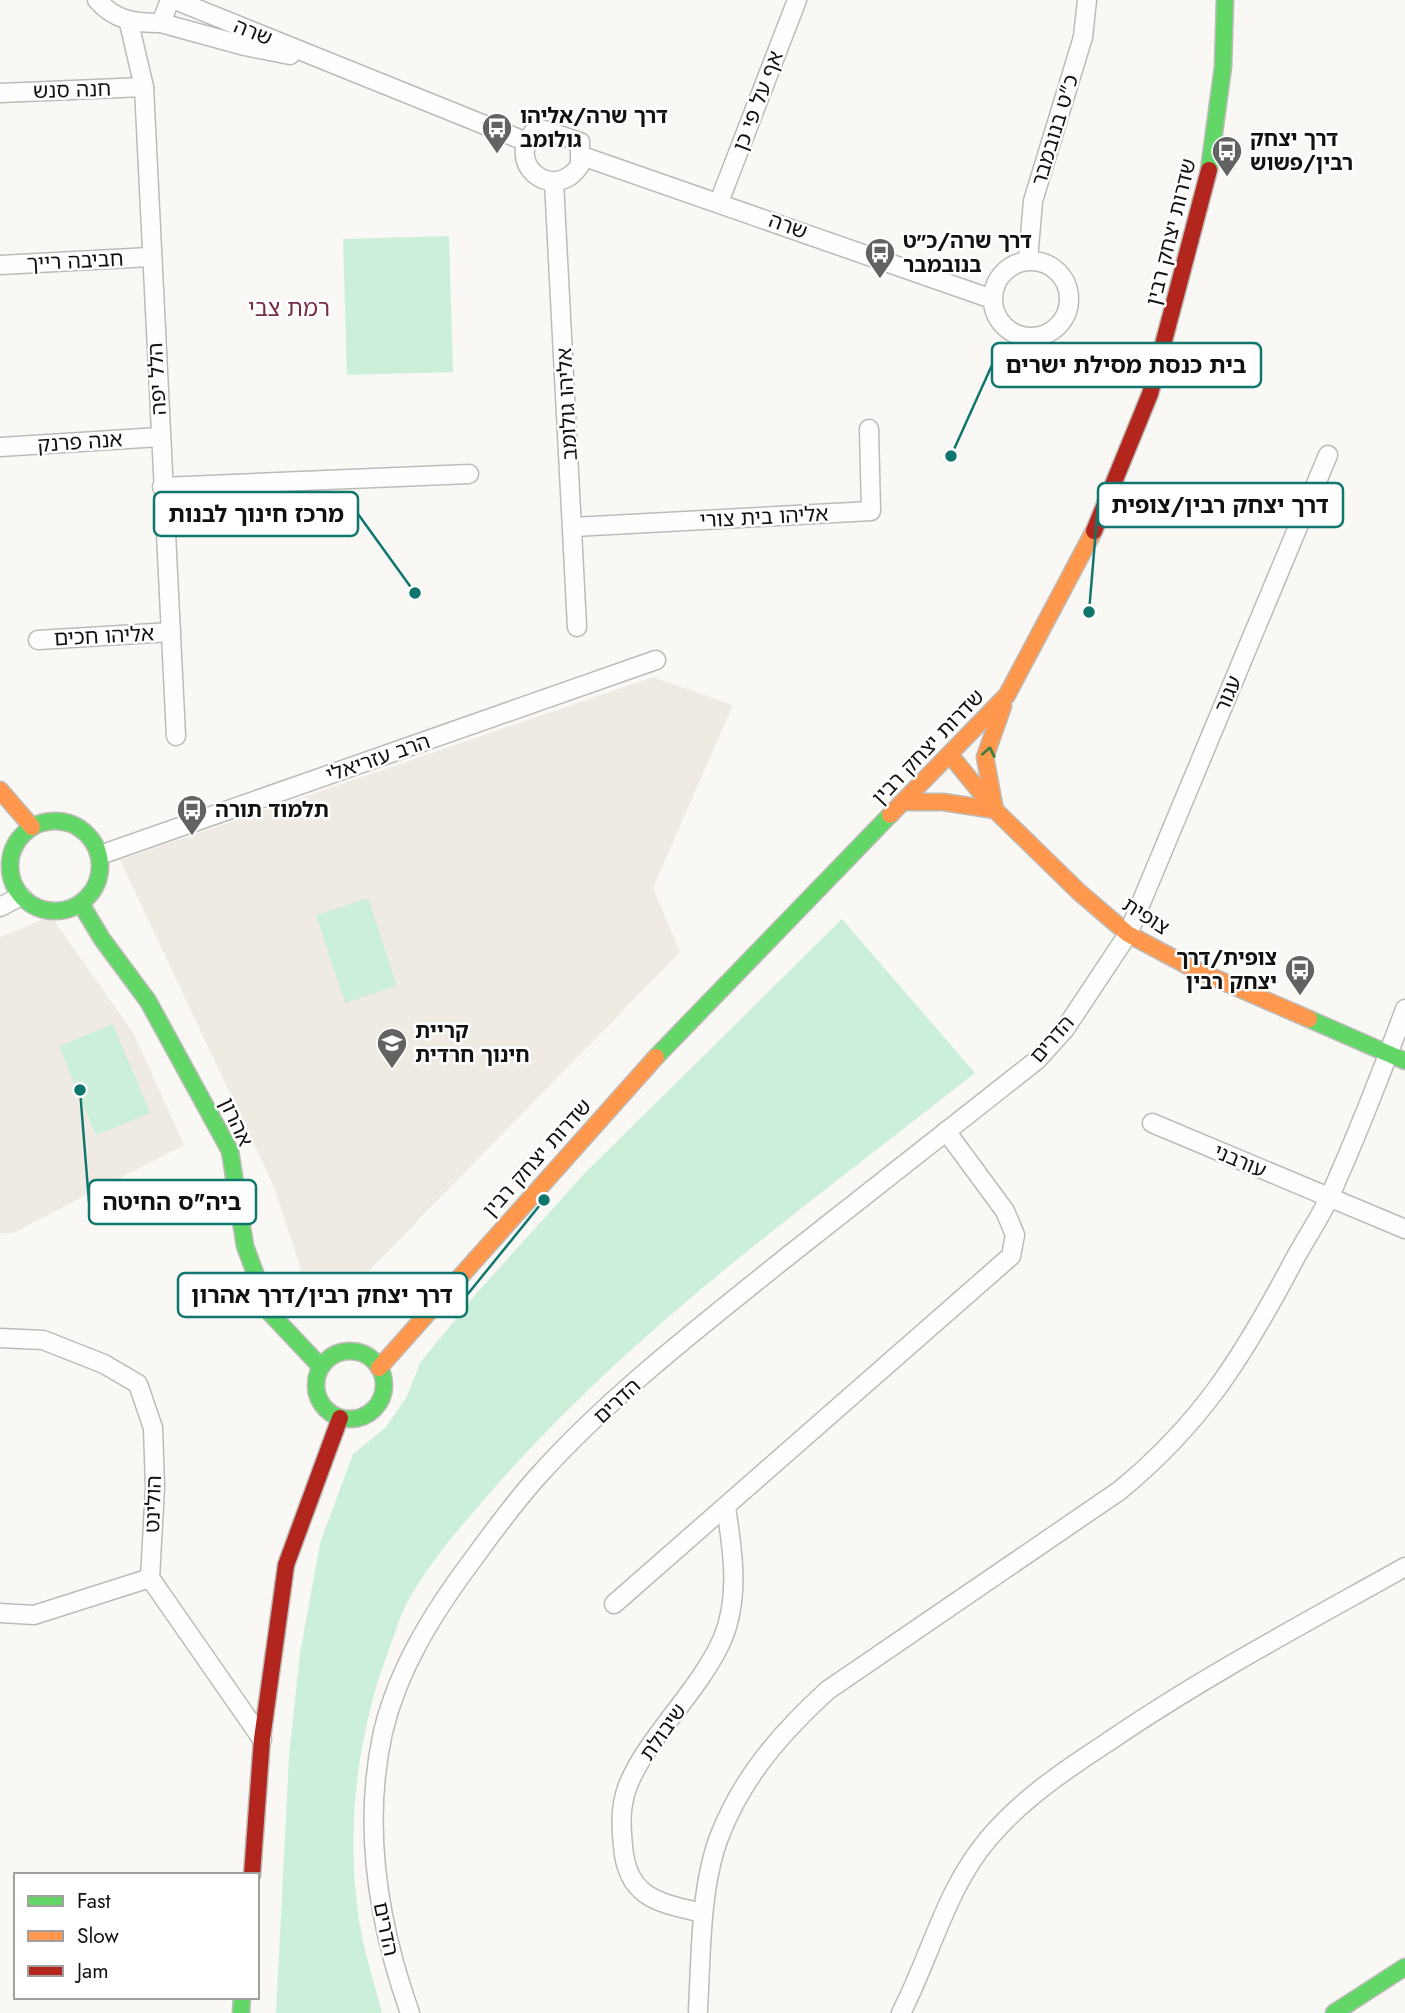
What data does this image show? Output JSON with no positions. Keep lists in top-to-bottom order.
{
  "streets": {
    "main road": ["שדרות יצחק רבין", "צופית", "אהרון"],
    "street": [
      "שרה",
      "חנה סנש",
      "אף על פי כן",
      "כ\"ט בנובמבר",
      "חביבה רייך",
      "הלל יפה",
      "אליהו גולומב",
      "אנה פרנק",
      "אליהו בית צורי",
      "אליהו חכים",
      "עגור",
      "הרב עזריאלי",
      "הדרים",
      "עורבני",
      "הולינט",
      "שיבולת"
    ]
  },
  "crossings": [
    ["שרה", "אף על פי כן"],
    ["שרה", "כ\"ט בנובמבר"],
    ["שרה", "אליהו גולומב"],
    ["חנה סנש", "הלל יפה"],
    ["שדרות יצחק רבין", "צופית"],
    ["שדרות יצחק רבין", "אהרון"],
    ["חביבה רייך", "הלל יפה"],
    ["הלל יפה", "אנה פרנק"],
    ["הלל יפה", "אליהו חכים"],
    ["אליהו גולומב", "אליהו בית צורי"],
    ["עגור", "צופית"],
    ["עגור", "הדרים"],
    ["הרב עזריאלי", "אהרון"],
    ["צופית", "הדרים"]
  ],
  "districts": ["רמת צבי"],
  "places": {
    "bus stop": [
      "דרך שרה/אליהו גולומב",
      "דרך יצחק רבין/פשוש",
      "דרך שרה/כ״ט בנובמבר",
      "תלמוד תורה",
      "צופית/דרך יצחק רבין"
    ],
    "other": [
      "בית כנסת מסילת ישרים",
      "מרכז חינוך לבנות",
      "דרך יצחק רבין/צופית",
      "ביה\"ס החיטה",
      "דרך יצחק רבין/דרך אהרון"
    ],
    "school or university": ["קריית חינוך חרדית"]
  },
  "legend": ["Fast", "Slow", "Jam"]
}
